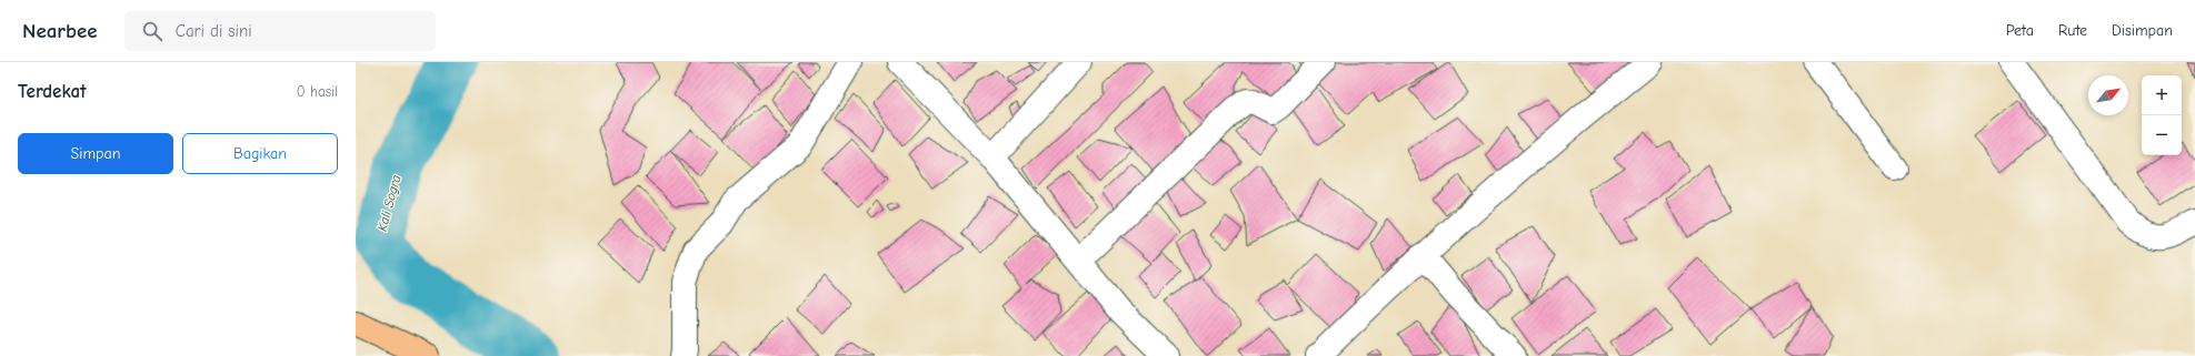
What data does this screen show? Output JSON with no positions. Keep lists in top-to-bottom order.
{
  "water": ["Kali Sogra"],
  "north": "top right",
  "page": {
    "header": "Nearbee",
    "search": "Cari di sini",
    "nav": ["Peta", "Rute", "Disimpan"],
    "heading": ["Terdekat", "0 hasil"],
    "map_buttons": ["+", "−"],
    "buttons": ["Simpan", "Bagikan"]
  }
}
